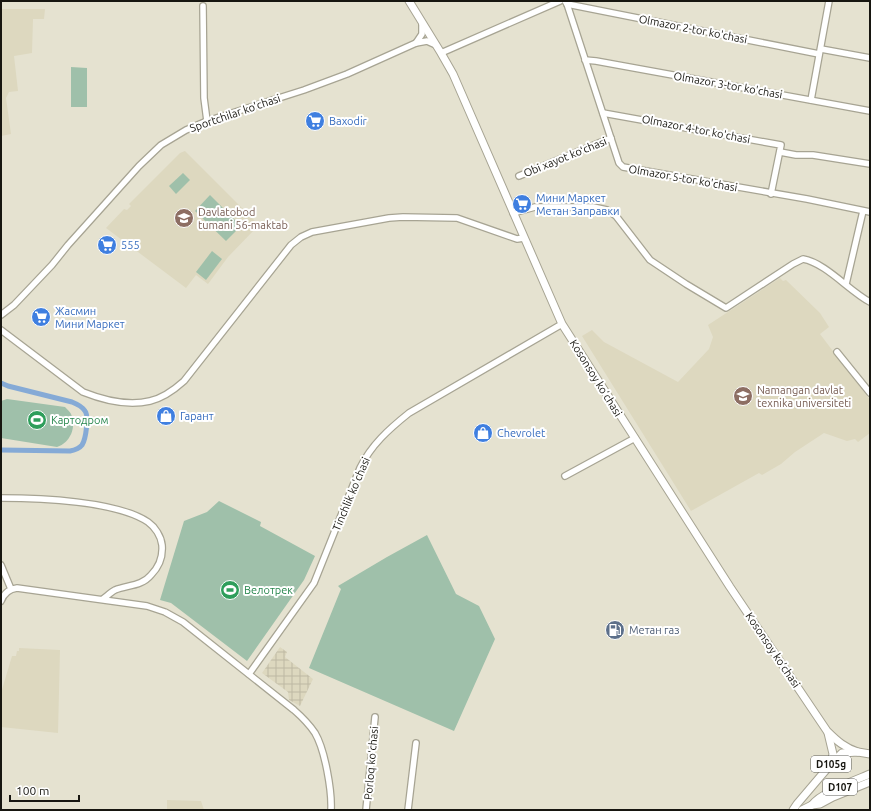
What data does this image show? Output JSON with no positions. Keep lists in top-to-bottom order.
{
  "streets": {
    "main road": ["Kosonsoy ko’chasi", "D105g", "D107"],
    "street": [
      "Olmazor 2-tor ko'chasi",
      "Olmazor 3-tor ko'chasi",
      "Sportchilar ko'chasi",
      "Olmazor 4-tor ko'chasi",
      "Obi xayot koʻchasi",
      "Olmazor 5-tor ko'chasi",
      "Tinchlik ko'chasi",
      "Porloq koʻchasi"
    ]
  },
  "crossings": [
    ["Olmazor 2-tor ko'chasi", "Olmazor 5-tor ko'chasi"],
    ["Olmazor 3-tor ko'chasi", "Olmazor 5-tor ko'chasi"],
    ["Olmazor 4-tor ko'chasi", "Olmazor 5-tor ko'chasi"],
    ["Obi xayot koʻchasi", "Olmazor 5-tor ko'chasi"],
    ["Kosonsoy ko’chasi", "Tinchlik ko'chasi"],
    ["Kosonsoy ko’chasi", "D105g"]
  ],
  "places": {
    "supermarket": [
      "Baxodir",
      "Мини Маркет Метан Заправки",
      "555",
      "Жасмин Мини Маркет"
    ],
    "school or university": ["Davlatobod tumani 56-maktab", "Namangan davlat texnika universiteti"],
    "shop": ["Гарант", "Chevrolet"],
    "sports": ["Картодром", "Велотрек"],
    "fuel station": ["Метан газ"]
  },
  "scale_bar": "100 m"
}
